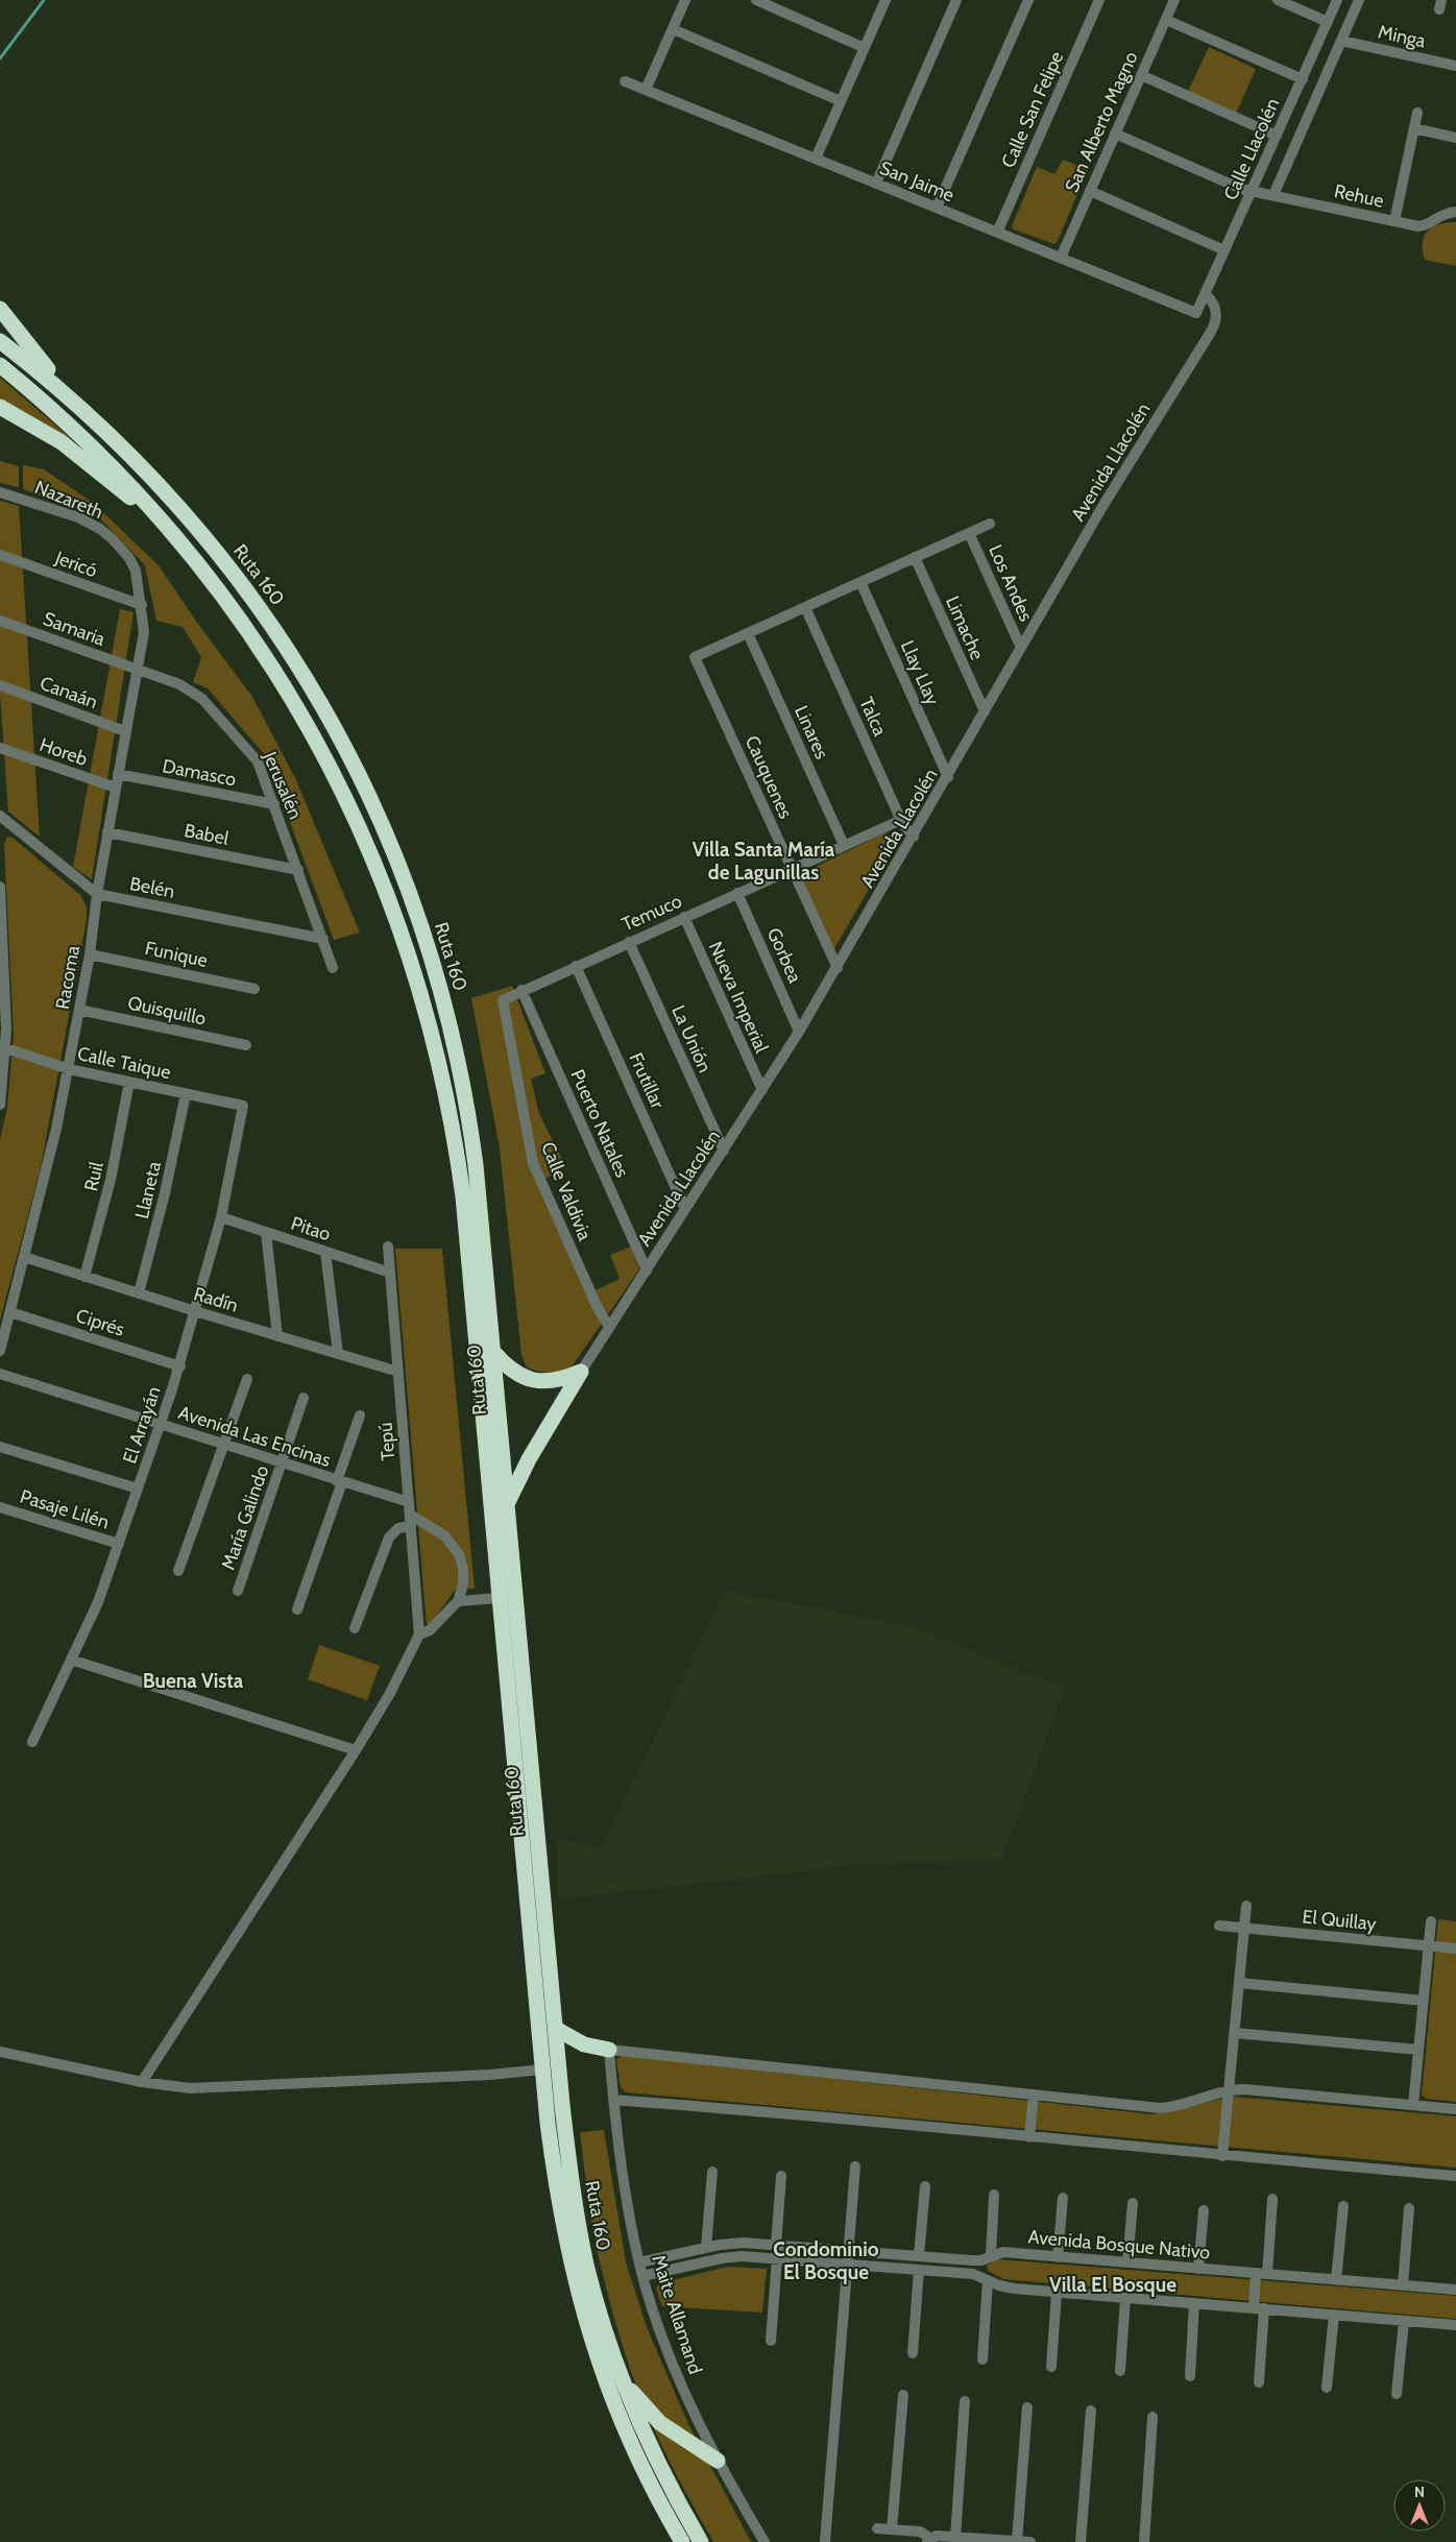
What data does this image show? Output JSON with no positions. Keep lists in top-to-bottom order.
{
  "streets": {
    "highway": ["Ruta 160"],
    "street": [
      "Minga",
      "Calle San Felipe",
      "San Alberto Magno",
      "Calle Llacolén",
      "San Jaime",
      "Rehue",
      "Avenida Llacolén",
      "Nazareth",
      "Jericó",
      "Los Andes",
      "Limache",
      "Samaria",
      "Llay Llay",
      "Canaán",
      "Talca",
      "Linares",
      "Horeb",
      "Damasco",
      "Cauquenes",
      "Jerusalén",
      "Babel",
      "Belén",
      "Temuco",
      "Funique",
      "Gorbea",
      "Racoma",
      "Nueva Imperial",
      "Quisquillo",
      "La Unión",
      "Calle Taique",
      "Frutillar",
      "Puerto Natales",
      "Ruil",
      "Llaneta",
      "Calle Valdivia",
      "Pitao",
      "Radín",
      "Ciprés",
      "El Arrayán",
      "Avenida Las Encinas",
      "Tepú",
      "Pasaje Lilén",
      "María Galindo",
      "El Quillay",
      "Avenida Bosque Nativo",
      "Maite Allamand"
    ]
  },
  "crossings": [
    ["Minga", "Calle Llacolén"],
    ["Calle San Felipe", "San Jaime"],
    ["San Alberto Magno", "San Jaime"],
    ["San Alberto Magno", "Rehue"],
    ["Calle Llacolén", "San Jaime"],
    ["Calle Llacolén", "Rehue"],
    ["Calle Llacolén", "Avenida Llacolén"],
    ["Avenida Llacolén", "Los Andes"],
    ["Avenida Llacolén", "Limache"],
    ["Avenida Llacolén", "Llay Llay"],
    ["Avenida Llacolén", "Talca"],
    ["Avenida Llacolén", "Cauquenes"],
    ["Avenida Llacolén", "Gorbea"],
    ["Avenida Llacolén", "Nueva Imperial"],
    ["Avenida Llacolén", "La Unión"],
    ["Avenida Llacolén", "Frutillar"],
    ["Avenida Llacolén", "Puerto Natales"],
    ["Avenida Llacolén", "Calle Valdivia"],
    ["Nazareth", "Jericó"],
    ["Nazareth", "Racoma"],
    ["Jericó", "Racoma"],
    ["Samaria", "Jerusalén"],
    ["Samaria", "Racoma"],
    ["Canaán", "Racoma"],
    ["Talca", "Temuco"],
    ["Linares", "Cauquenes"],
    ["Linares", "Temuco"],
    ["Horeb", "Racoma"],
    ["Damasco", "Jerusalén"],
    ["Damasco", "Racoma"],
    ["Cauquenes", "Temuco"],
    ["Jerusalén", "Babel"],
    ["Jerusalén", "Belén"],
    ["Jerusalén", "Racoma"],
    ["Babel", "Racoma"],
    ["Belén", "Racoma"],
    ["Temuco", "Gorbea"],
    ["Temuco", "Nueva Imperial"],
    ["Temuco", "La Unión"],
    ["Temuco", "Frutillar"],
    ["Temuco", "Puerto Natales"],
    ["Temuco", "Calle Valdivia"],
    ["Funique", "Racoma"],
    ["Racoma", "Quisquillo"],
    ["Racoma", "Calle Taique"],
    ["Racoma", "Radín"],
    ["Racoma", "Ciprés"],
    ["Calle Taique", "Ruil"],
    ["Calle Taique", "Llaneta"],
    ["Calle Taique", "El Arrayán"],
    ["Ruil", "Radín"],
    ["Llaneta", "Radín"],
    ["Pitao", "El Arrayán"],
    ["Pitao", "Tepú"],
    ["Radín", "El Arrayán"],
    ["Radín", "Tepú"],
    ["Ciprés", "El Arrayán"],
    ["El Arrayán", "Avenida Las Encinas"],
    ["El Arrayán", "Pasaje Lilén"],
    ["Avenida Las Encinas", "Tepú"],
    ["Avenida Las Encinas", "María Galindo"],
    ["Avenida Bosque Nativo", "Maite Allamand"]
  ],
  "districts": [
    "Villa Santa María de Lagunillas",
    "Buena Vista",
    "Condominio El Bosque",
    "Villa El Bosque"
  ],
  "north": "top"
}
